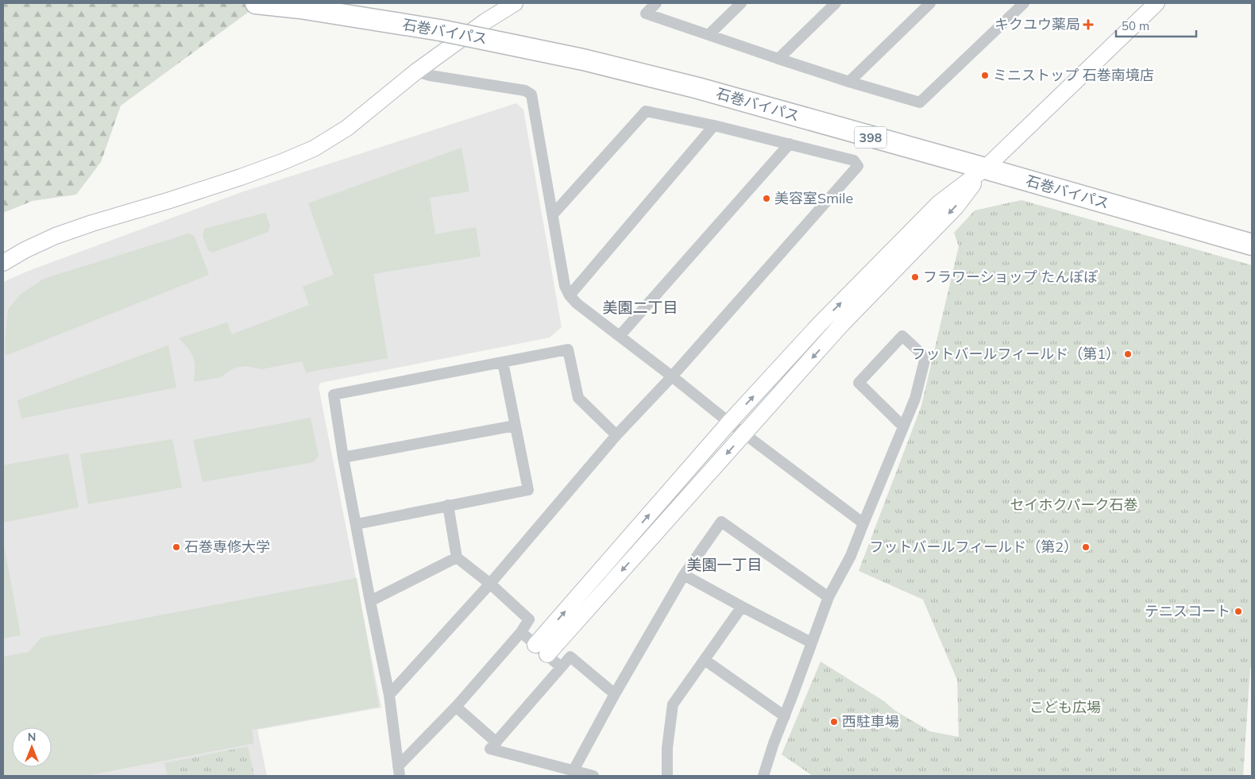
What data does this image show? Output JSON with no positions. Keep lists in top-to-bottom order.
{
  "streets": {
    "highway": ["石巻バイパス", "398"]
  },
  "districts": ["美園二丁目", "美園一丁目"],
  "parks": ["セイホクパーク石巻", "こども広場"],
  "places": {
    "health": ["キクユウ薬局"],
    "other": [
      "ミニストップ 石巻南境店",
      "美容室Smile",
      "フラワーショップ たんぽぽ",
      "フットバールフィールド（第1）",
      "石巻専修大学",
      "フットバールフィールド（第2）",
      "テニスコート",
      "西駐車場"
    ]
  },
  "scale_bar": "50 m",
  "north": "top"
}
